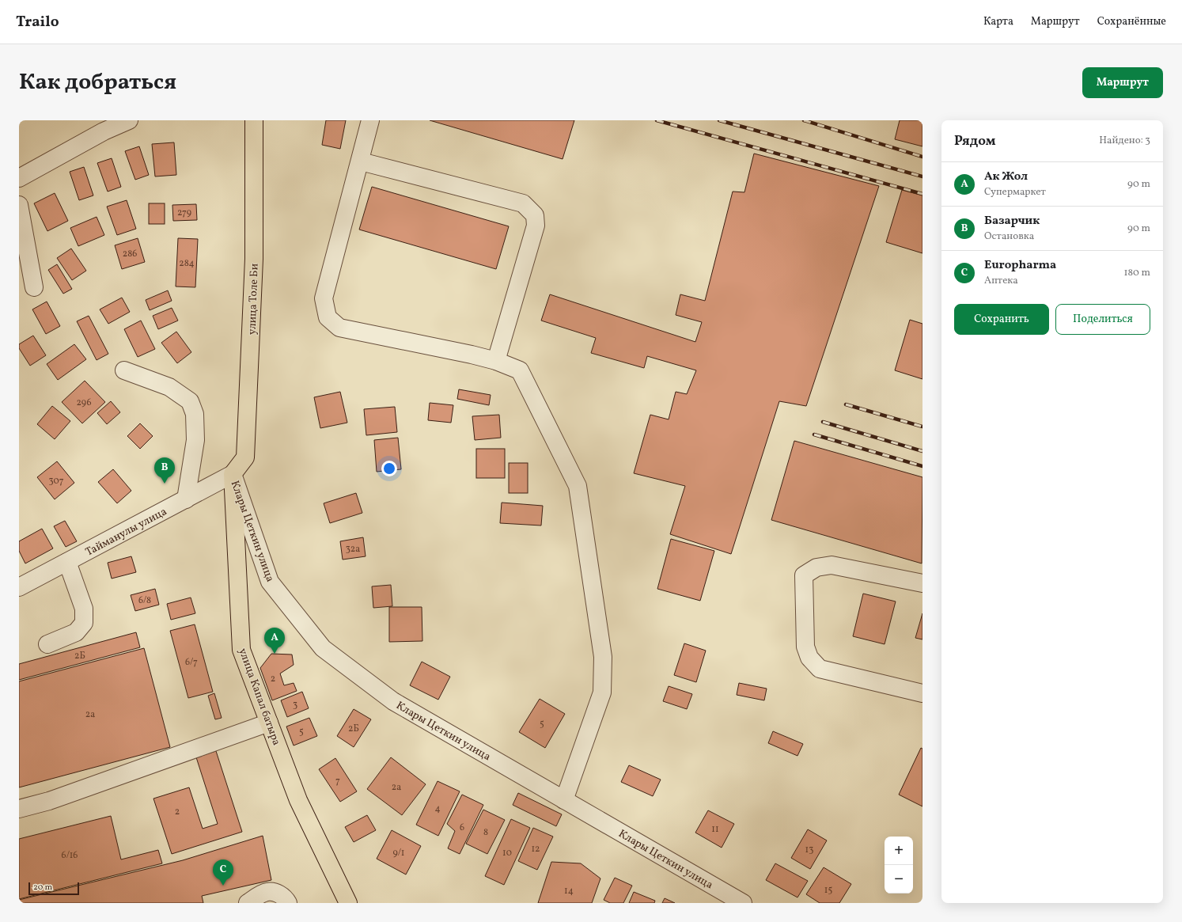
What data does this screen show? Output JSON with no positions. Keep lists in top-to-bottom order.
{
  "streets": {
    "main road": ["улица Толе Би", "улица Капал батыра"],
    "street": ["Тайманулы улица", "Клары Цеткин улица"]
  },
  "crossings": [
    ["улица Толе Би", "Тайманулы улица"],
    ["улица Толе Би", "Клары Цеткин улица"],
    ["улица Толе Би", "улица Капал батыра"],
    ["Тайманулы улица", "Клары Цеткин улица"],
    ["Тайманулы улица", "улица Капал батыра"],
    ["Клары Цеткин улица", "улица Капал батыра"]
  ],
  "house_numbers": [
    "279",
    "286",
    "284",
    "296",
    "307",
    "32а",
    "6/8",
    "2Б",
    "6/7",
    "2",
    "3",
    "2а",
    "5",
    "2Б",
    "5",
    "7",
    "2а",
    "4",
    "2",
    "6",
    "11",
    "8",
    "12",
    "13",
    "9/1",
    "10",
    "6/16",
    "15",
    "14"
  ],
  "scale_bar": "20 m",
  "page": {
    "header": "Trailo",
    "nav": ["Карта", "Маршрут", "Сохранённые"],
    "title": "Как добраться",
    "buttons": [
      "Маршрут",
      ["Сохранить", "Поделиться"]
    ],
    "heading": ["Рядом", "Найдено: 3"],
    "list": [
      {
        "mark": "A",
        "name": "Ак Жол",
        "note": "Супермаркет",
        "value": "90 m"
      },
      {
        "mark": "B",
        "name": "Базарчик",
        "note": "Остановка",
        "value": "90 m"
      },
      {
        "mark": "C",
        "name": "Europharma",
        "note": "Аптека",
        "value": "180 m"
      }
    ],
    "pins": ["B", "A", "C"],
    "map_buttons": ["+", "−"],
    "scale": "20 m"
  }
}
